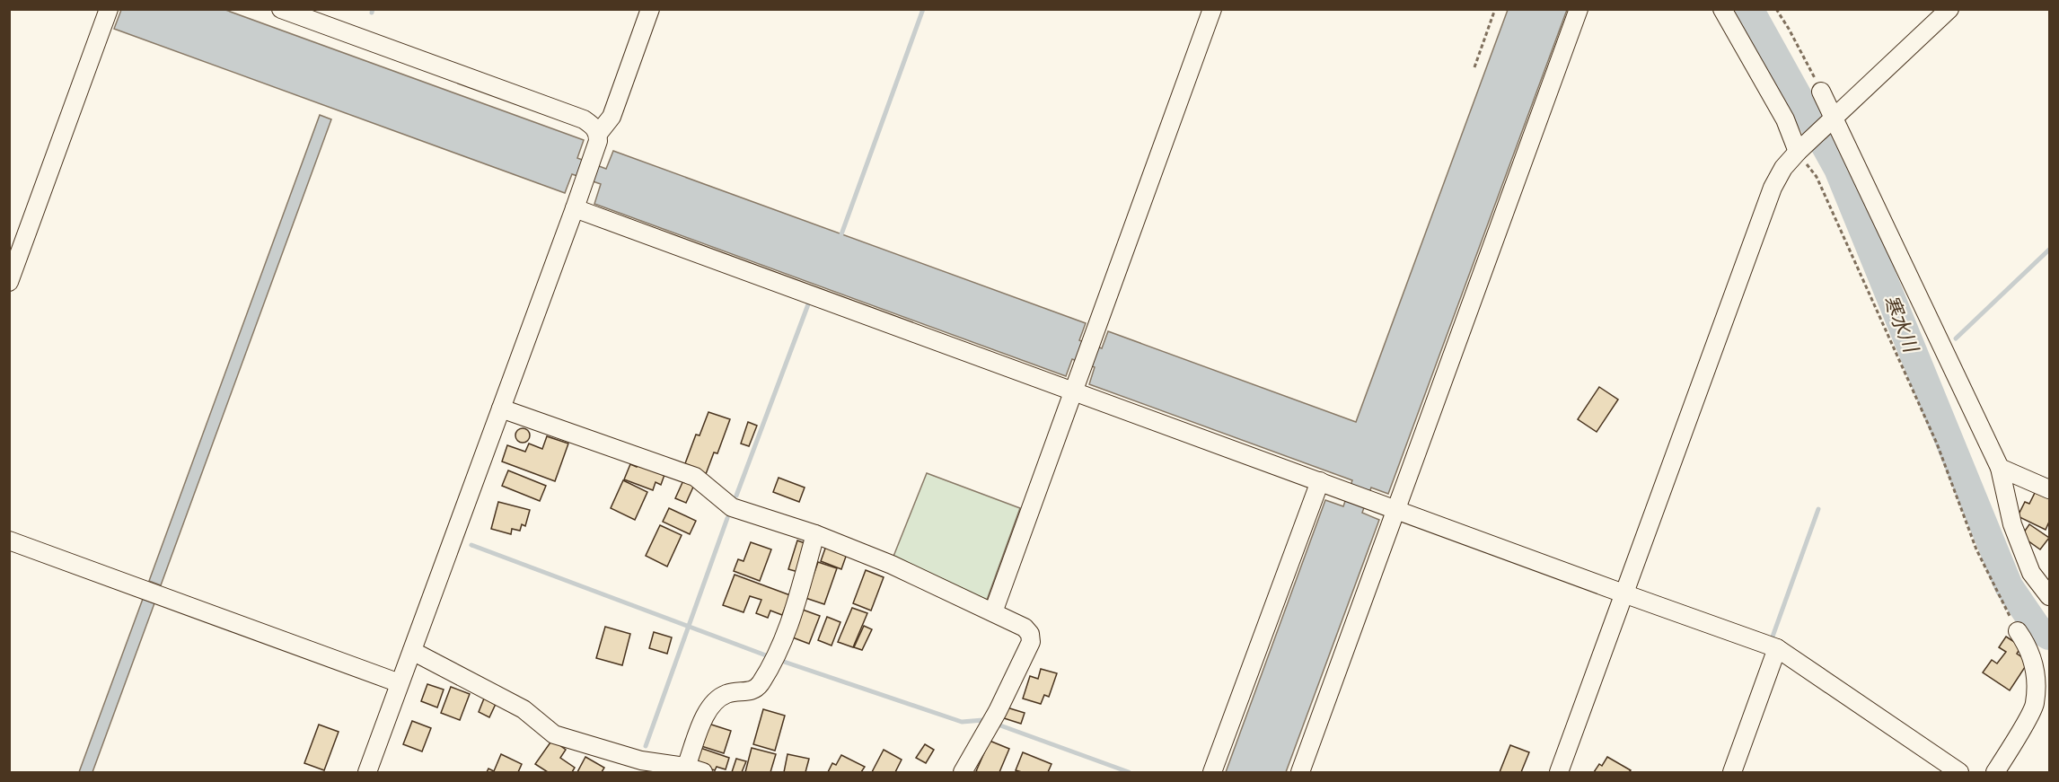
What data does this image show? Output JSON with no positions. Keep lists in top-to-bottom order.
{
  "water": ["寒水川"]
}
